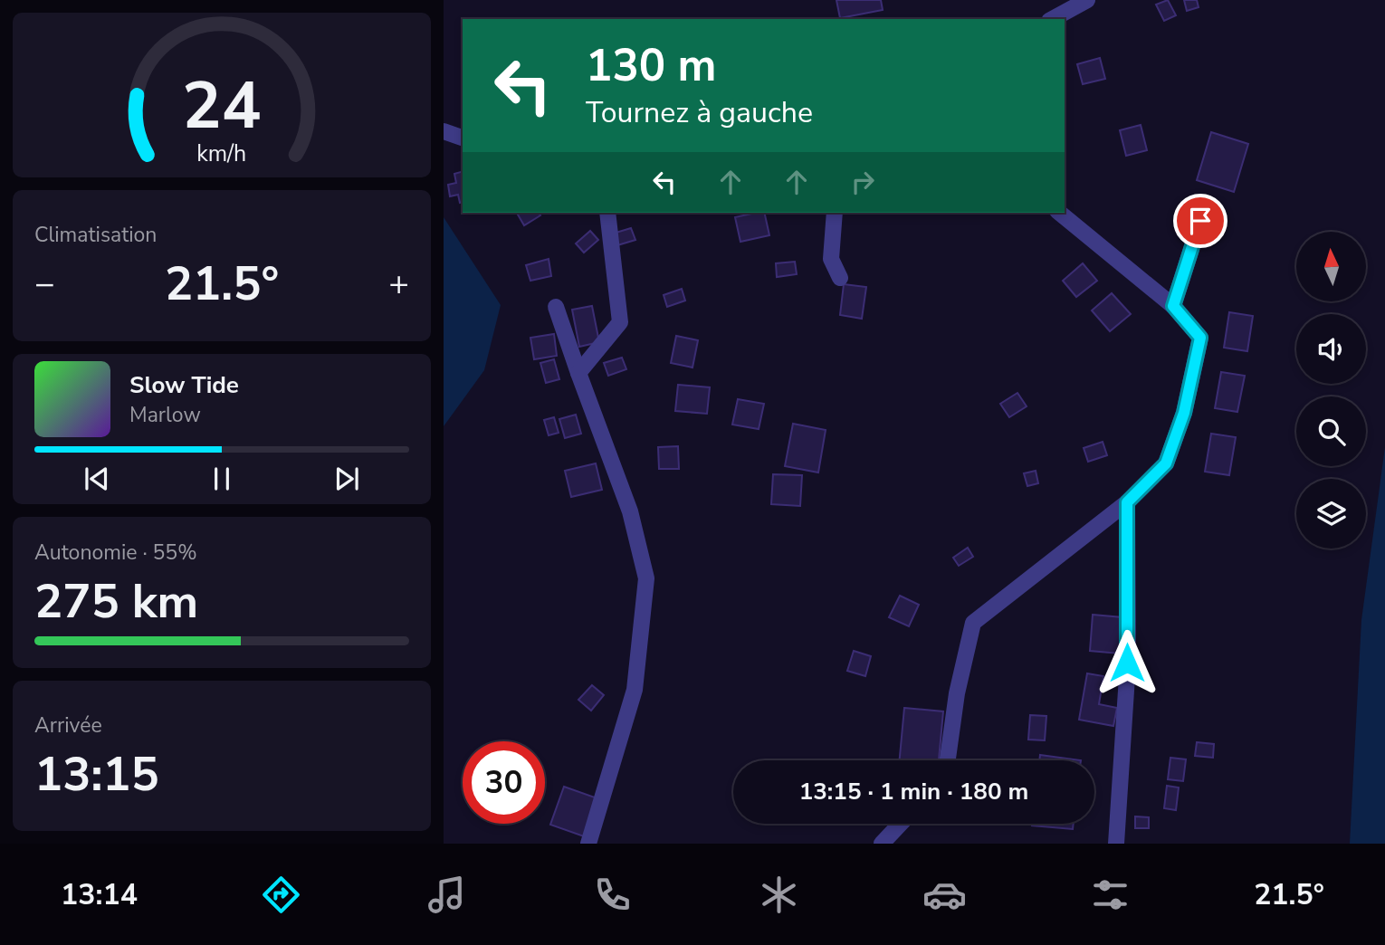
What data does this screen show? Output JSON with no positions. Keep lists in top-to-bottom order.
{
  "north": "top",
  "page": {
    "turn": ["130 m", "Tournez à gauche"],
    "tile": [
      "Climatisation",
      ["Autonomie · 55%", "275 km"],
      ["Arrivée", "13:15"]
    ],
    "heat": ["−", "21.5°", "+"],
    "song": ["Slow Tide", "Marlow"],
    "limit": "30",
    "trip": "13:15 · 1 min · 180 m",
    "tabs": ["13:14", "21.5°"],
    "gauge": ["24", "km/h"]
  }
}
